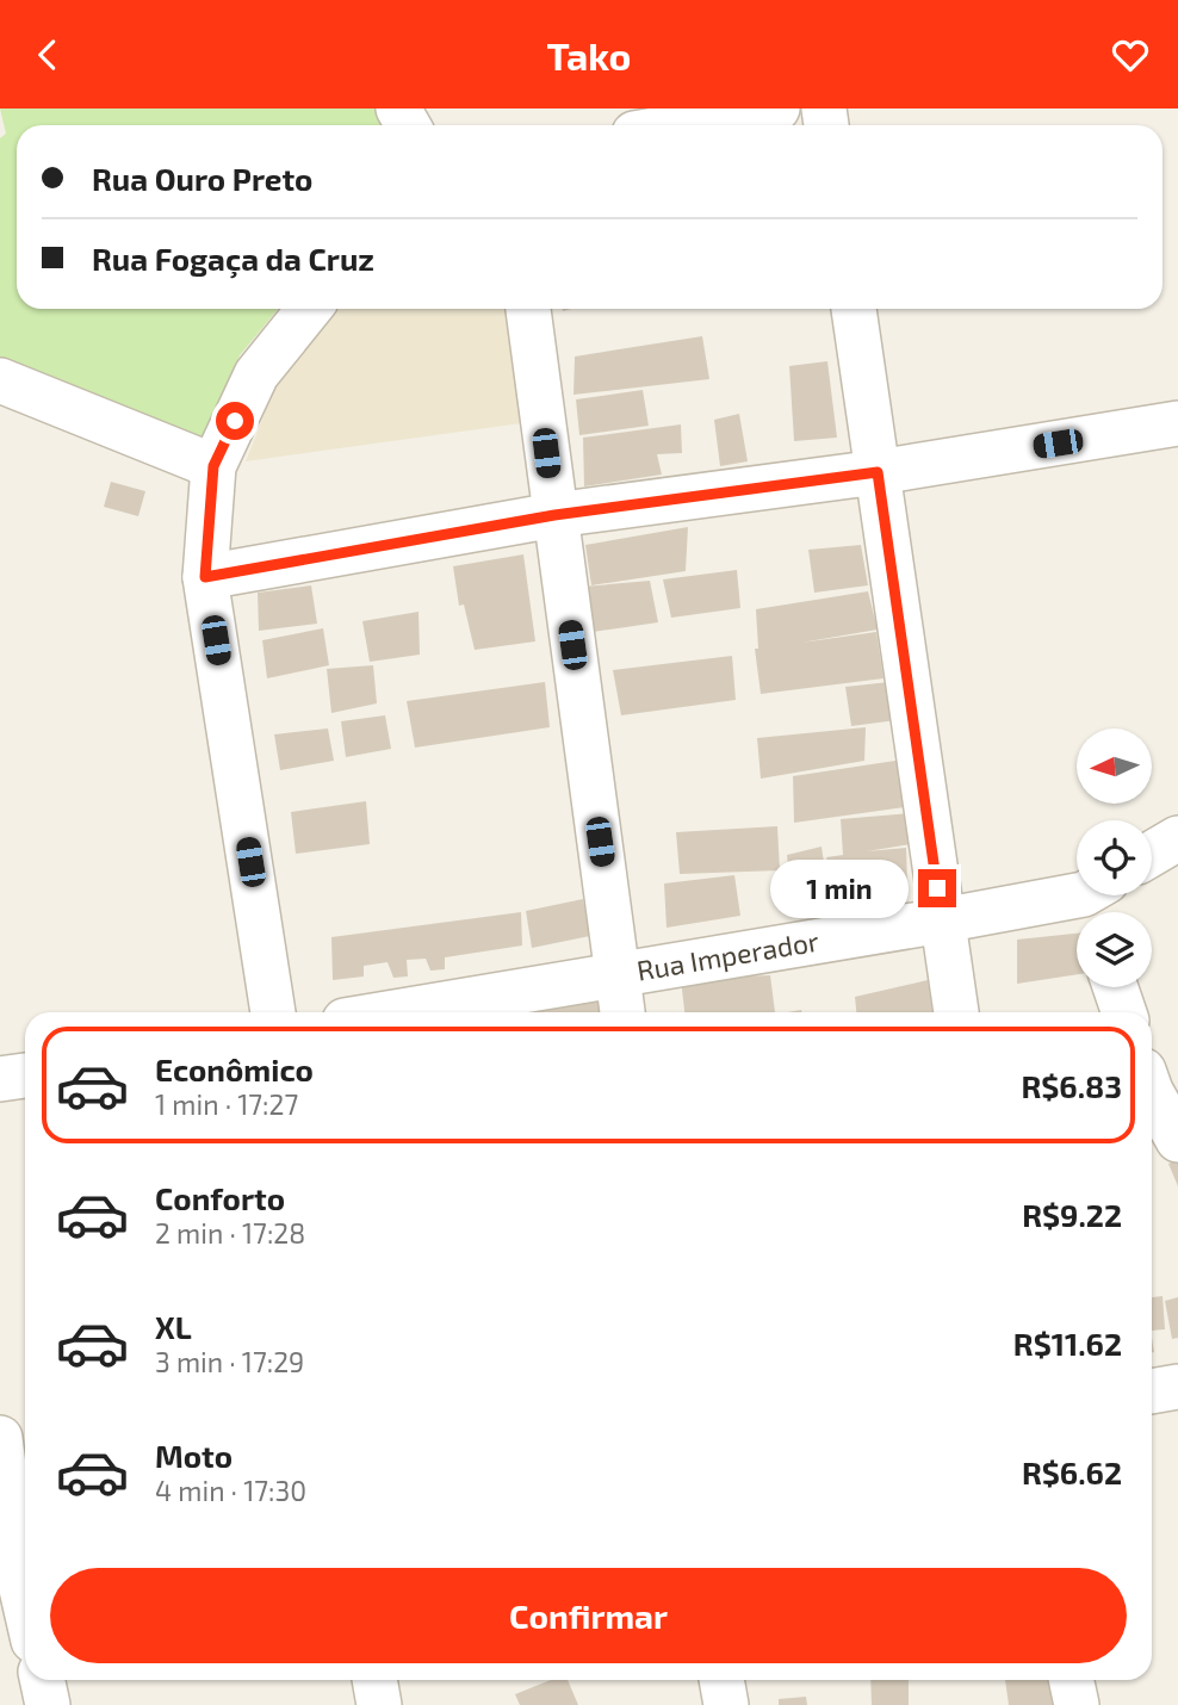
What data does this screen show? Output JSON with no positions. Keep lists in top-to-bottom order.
{
  "streets": {
    "street": ["Rua Imperador"]
  },
  "north": "left",
  "page": {
    "header": "Tako",
    "banner": ["Rua Ouro Preto", "Rua Fogaça da Cruz"],
    "bubble": "1 min",
    "list": [
      {
        "name": "Econômico",
        "note": "1 min · 17:27",
        "value": "R$6.83"
      },
      {
        "name": "Conforto",
        "note": "2 min · 17:28",
        "value": "R$9.22"
      },
      {
        "name": "XL",
        "note": "3 min · 17:29",
        "value": "R$11.62"
      },
      {
        "name": "Moto",
        "note": "4 min · 17:30",
        "value": "R$6.62"
      }
    ],
    "buttons": "Confirmar"
  }
}
